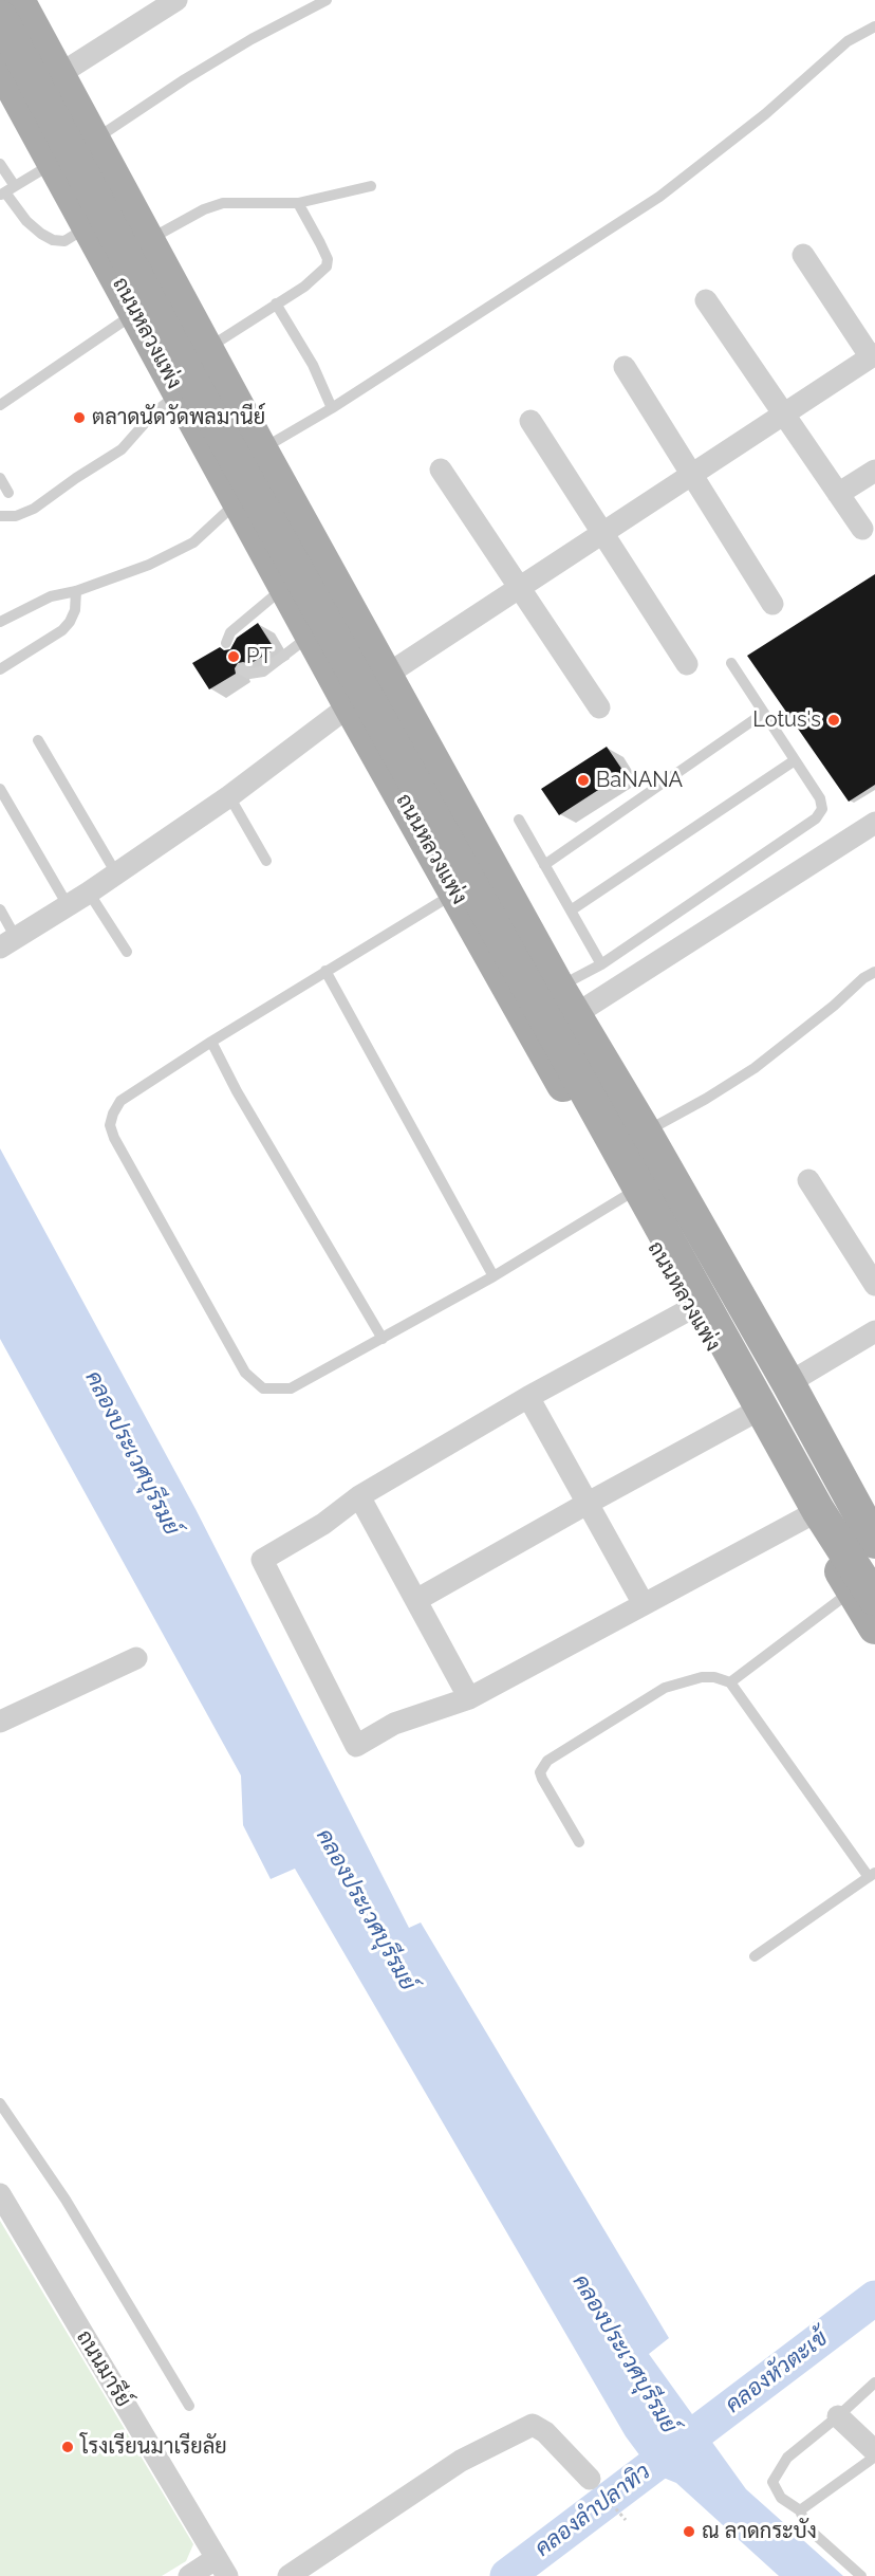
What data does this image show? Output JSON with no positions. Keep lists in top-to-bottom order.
{
  "streets": {
    "main road": ["ถนนหลวงแพ่ง"],
    "street": ["ถนนมารีย์"]
  },
  "water": ["คลองประเวศบุรีรมย์", "คลองหัวตะเข้", "คลองลำปลาทิว"],
  "places": [
    "ตลาดนัดวัดพลมานีย์",
    "PT",
    "Lotus's",
    "BaNANA",
    "โรงเรียนมาเรียลัย",
    "ณ ลาดกระบัง"
  ]
}
